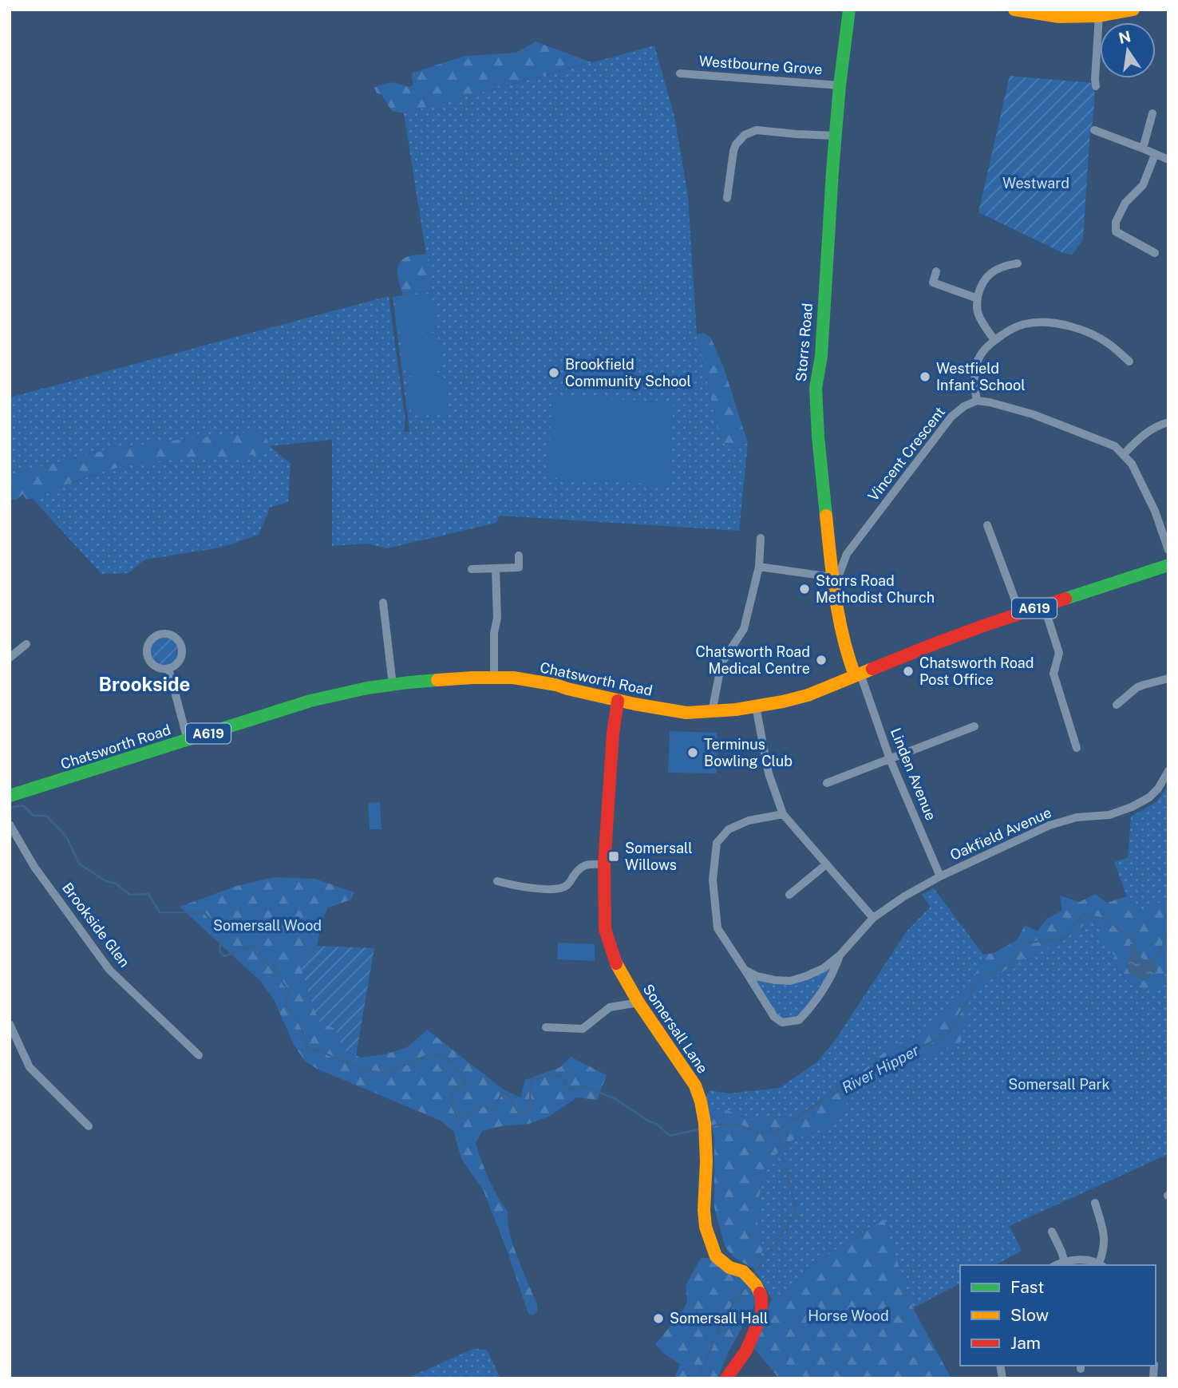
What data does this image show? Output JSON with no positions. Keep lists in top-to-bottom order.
{
  "streets": {
    "main road": [
      "Storrs Road",
      "A619",
      "Chatsworth Road",
      "Somersall Lane"
    ],
    "street": [
      "Westbourne Grove",
      "Vincent Crescent",
      "Linden Avenue",
      "Oakfield Avenue",
      "Brookside Glen"
    ]
  },
  "crossings": [
    ["Westbourne Grove", "Storrs Road"],
    ["Storrs Road", "Vincent Crescent"],
    ["Storrs Road", "Chatsworth Road"],
    ["Storrs Road", "Linden Avenue"],
    ["Chatsworth Road", "Linden Avenue"],
    ["Chatsworth Road", "Somersall Lane"],
    ["Linden Avenue", "Oakfield Avenue"]
  ],
  "districts": ["Brookside"],
  "water": ["River Hipper"],
  "parks": [
    "Westward",
    "Somersall Wood",
    "Somersall Park",
    "Horse Wood"
  ],
  "places": {
    "other": [
      "Brookfield Community School",
      "Westfield Infant School",
      "Storrs Road Methodist Church",
      "Chatsworth Road Medical Centre",
      "Chatsworth Road Post Office",
      "Terminus Bowling Club",
      "Somersall Hall"
    ],
    "transit": ["Somersall Willows"]
  },
  "legend": ["Fast", "Slow", "Jam"],
  "north": "top"
}
